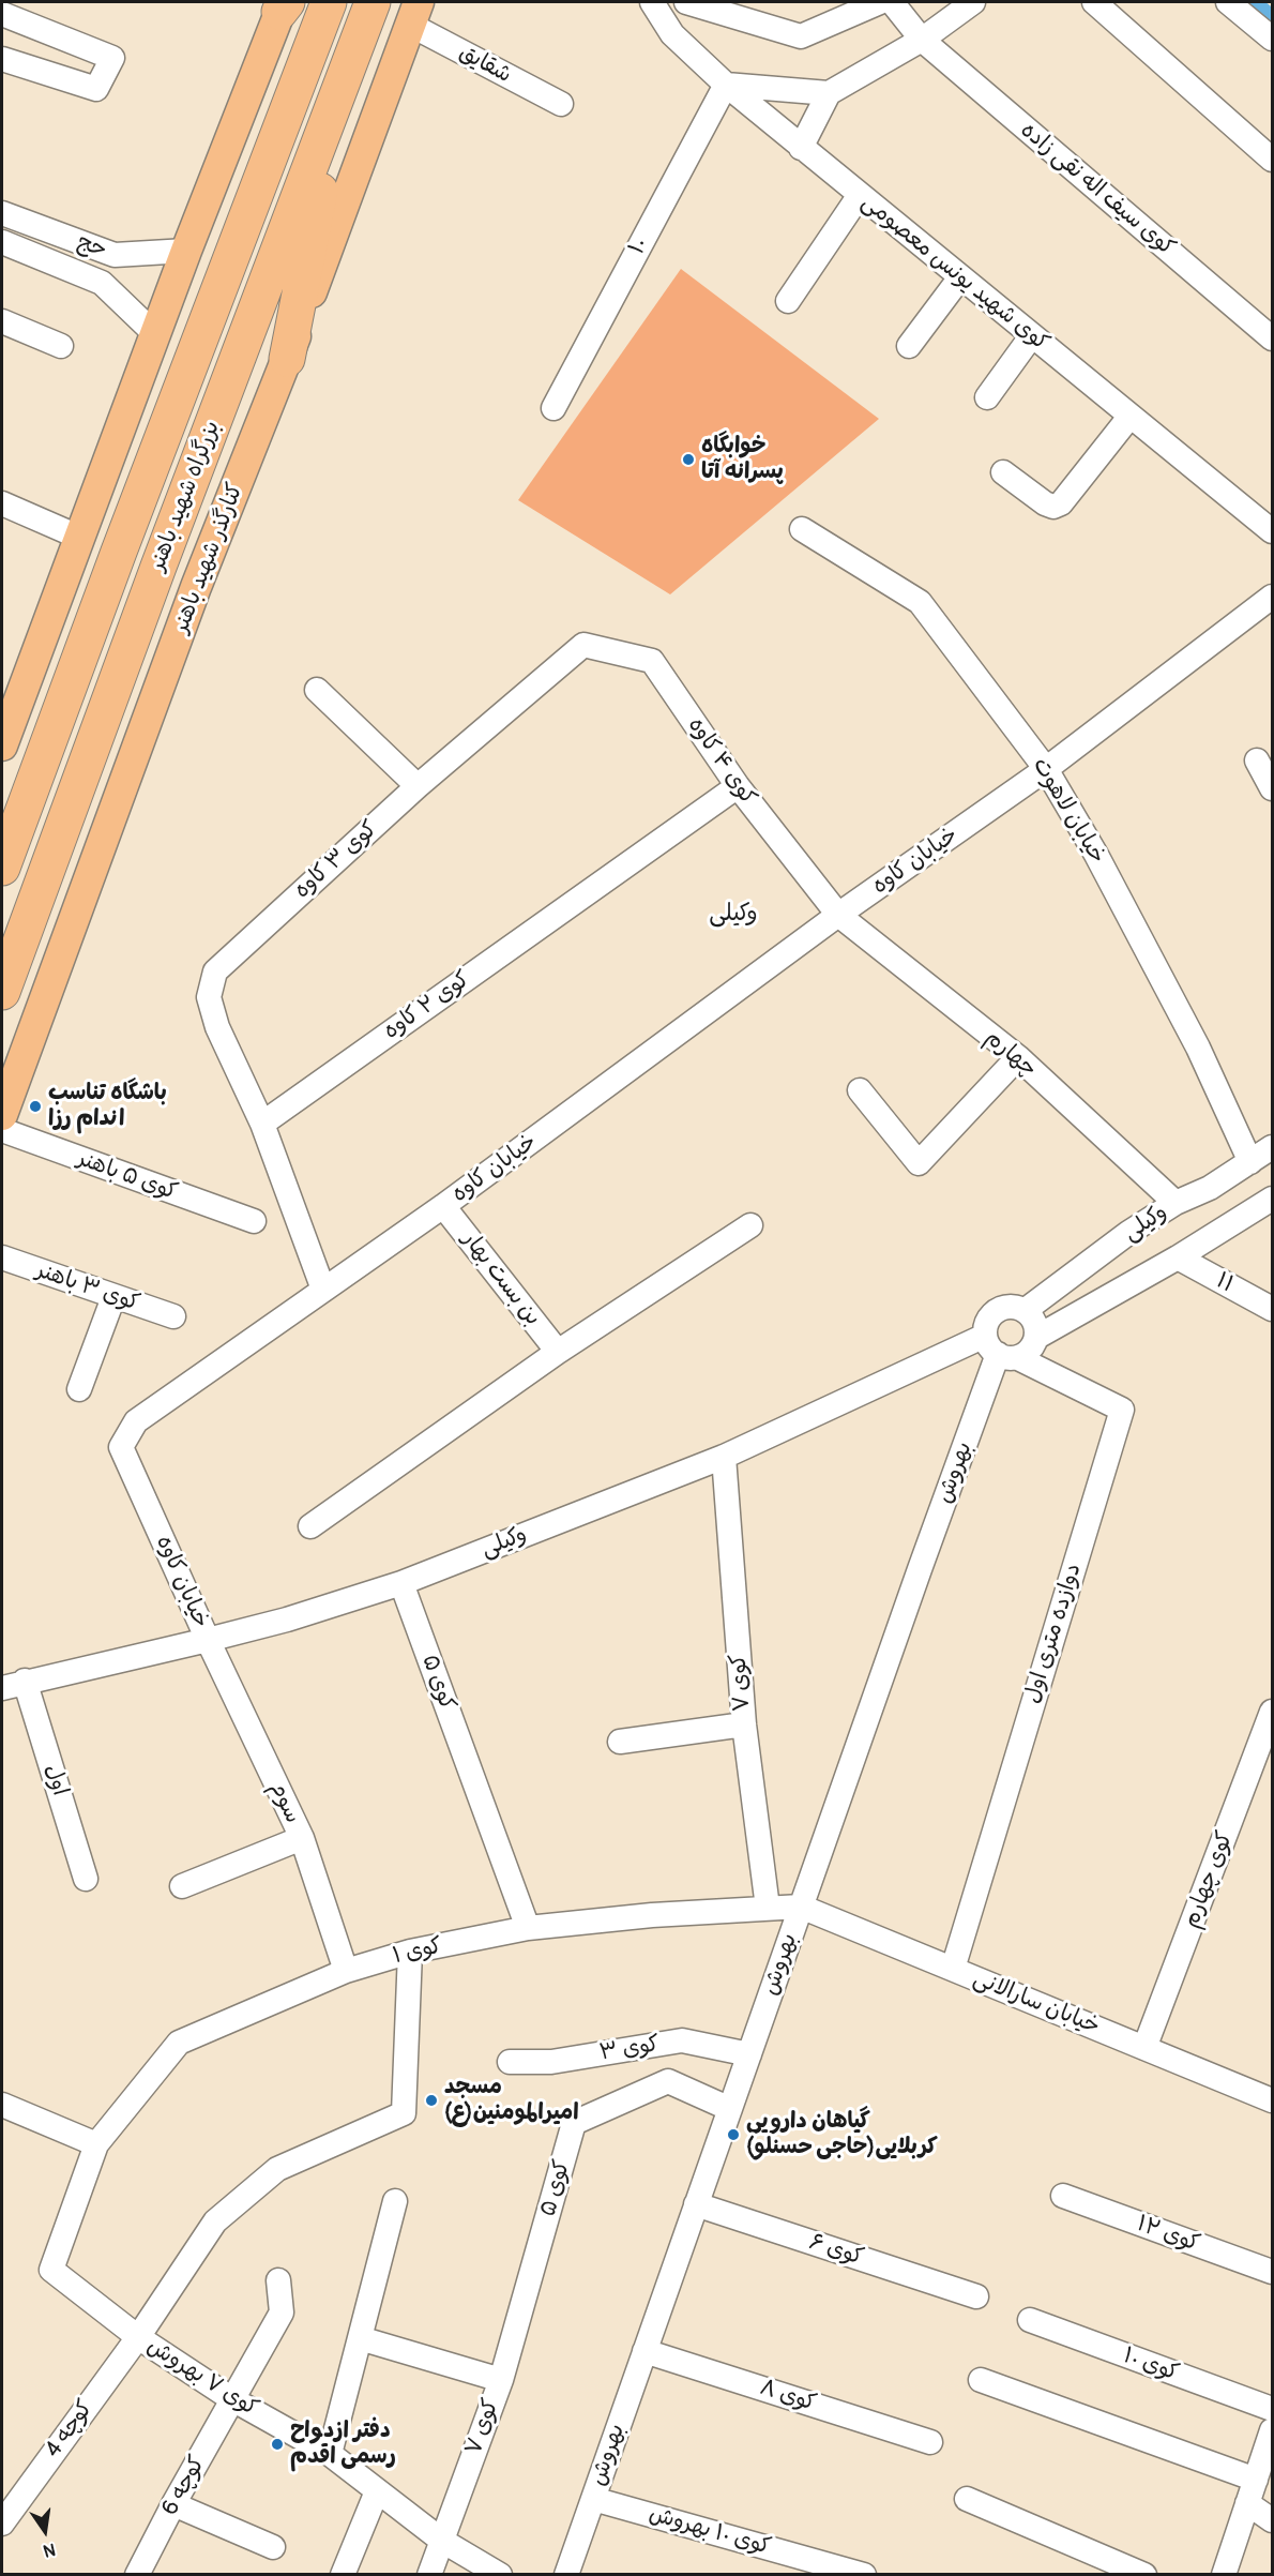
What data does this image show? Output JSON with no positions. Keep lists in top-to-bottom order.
{
  "streets": {
    "highway": ["بزرگراه شهید باهنر"],
    "main road": ["کنارگذر شهید باهنر"],
    "street": [
      "شقایق",
      "کوی سیف اله نقی زاده",
      "حج",
      "۱۰",
      "کوی شهید یونس معصومی",
      "کوی ۴ کاوه",
      "خیابان لاهوت",
      "کوی ۳ کاوه",
      "خیابان کاوه",
      "کوی ۲ کاوه",
      "چهارم",
      "کوی ۵ باهنر",
      "وکیلی",
      "بن بست بهار",
      "۱۱",
      "کوی ۳ باهنر",
      "بهروش",
      "دوازده متری اول",
      "کوی ۵",
      "کوی ۷",
      "اول",
      "سوم",
      "کوی چهارم",
      "کوی ۱",
      "خیابان سارالانی",
      "کوی ۳",
      "کوی ۱۲",
      "کوی ۶",
      "کوی ۱۰",
      "کوی ۷ بهروش",
      "کوی ۸",
      "کوچه 4",
      "کوچه 6",
      "کوی ۱۰ بهروش"
    ]
  },
  "crossings": [
    ["شقایق", "کنارگذر شهید باهنر"],
    ["۱۰", "کوی شهید یونس معصومی"],
    ["کوی ۴ کاوه", "کوی ۳ کاوه"],
    ["کوی ۴ کاوه", "خیابان کاوه"],
    ["کوی ۴ کاوه", "کوی ۲ کاوه"],
    ["کوی ۴ کاوه", "چهارم"],
    ["خیابان لاهوت", "خیابان کاوه"],
    ["خیابان لاهوت", "وکیلی"],
    ["کوی ۳ کاوه", "کوی ۲ کاوه"],
    ["خیابان کاوه", "چهارم"],
    ["خیابان کاوه", "وکیلی"],
    ["خیابان کاوه", "بن بست بهار"],
    ["خیابان کاوه", "سوم"],
    ["چهارم", "وکیلی"],
    ["وکیلی", "۱۱"],
    ["وکیلی", "بهروش"],
    ["وکیلی", "دوازده متری اول"],
    ["وکیلی", "کوی ۵"],
    ["وکیلی", "کوی ۷"],
    ["وکیلی", "اول"],
    ["وکیلی", "سوم"],
    ["بهروش", "دوازده متری اول"],
    ["بهروش", "کوی ۵"],
    ["بهروش", "کوی ۱"],
    ["بهروش", "خیابان سارالانی"],
    ["بهروش", "کوی ۳"],
    ["بهروش", "کوی ۶"],
    ["بهروش", "کوی ۸"],
    ["بهروش", "کوی ۱۰ بهروش"],
    ["دوازده متری اول", "خیابان سارالانی"],
    ["کوی ۵", "کوی ۷"],
    ["کوی ۵", "کوی ۱"],
    ["کوی ۷", "کوی ۱"],
    ["کوی ۷", "کوی ۷ بهروش"],
    ["سوم", "کوی ۱"],
    ["کوی چهارم", "خیابان سارالانی"],
    ["کوی ۱", "خیابان سارالانی"],
    ["کوی ۱", "کوی ۷ بهروش"],
    ["کوی ۱", "کوچه 4"],
    ["کوی ۷ بهروش", "کوچه 4"],
    ["کوی ۷ بهروش", "کوچه 6"]
  ],
  "districts": ["وکیلی"],
  "places": [
    "خوابگاه پسرانه آتا",
    "باشگاه تناسب اندام رزا",
    "مسجد امیرالمومنین(ع)",
    "گیاهان دارویی کربلایی(حاجی حسنلو)",
    "دفتر ازدواح رسمی اقدم"
  ],
  "north": "bottom"
}
